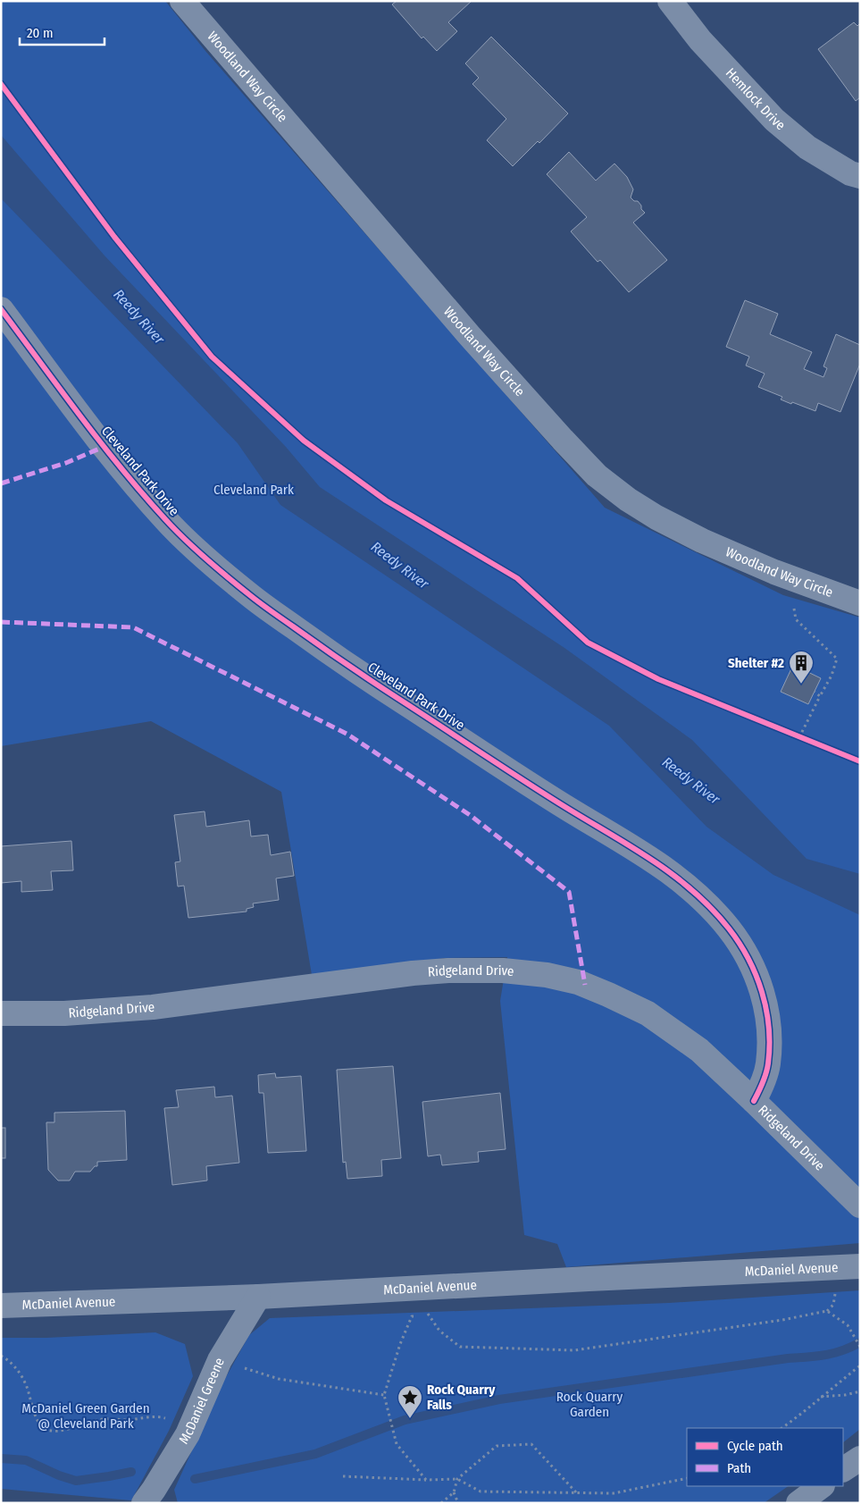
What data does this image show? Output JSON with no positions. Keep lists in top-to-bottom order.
{
  "streets": {
    "street": [
      "Woodland Way Circle",
      "Hemlock Drive",
      "Cleveland Park Drive",
      "Ridgeland Drive",
      "McDaniel Avenue",
      "McDaniel Greene"
    ]
  },
  "crossings": [
    ["Cleveland Park Drive", "Ridgeland Drive"],
    ["McDaniel Avenue", "McDaniel Greene"]
  ],
  "water": ["Reedy River"],
  "parks": ["Cleveland Park", "Rock Quarry Garden", "McDaniel Green Garden @ Cleveland Park"],
  "places": {
    "building": ["Shelter #2"],
    "place": ["Rock Quarry Falls"]
  },
  "legend": ["Cycle path", "Path"],
  "scale_bar": "20 m"
}
